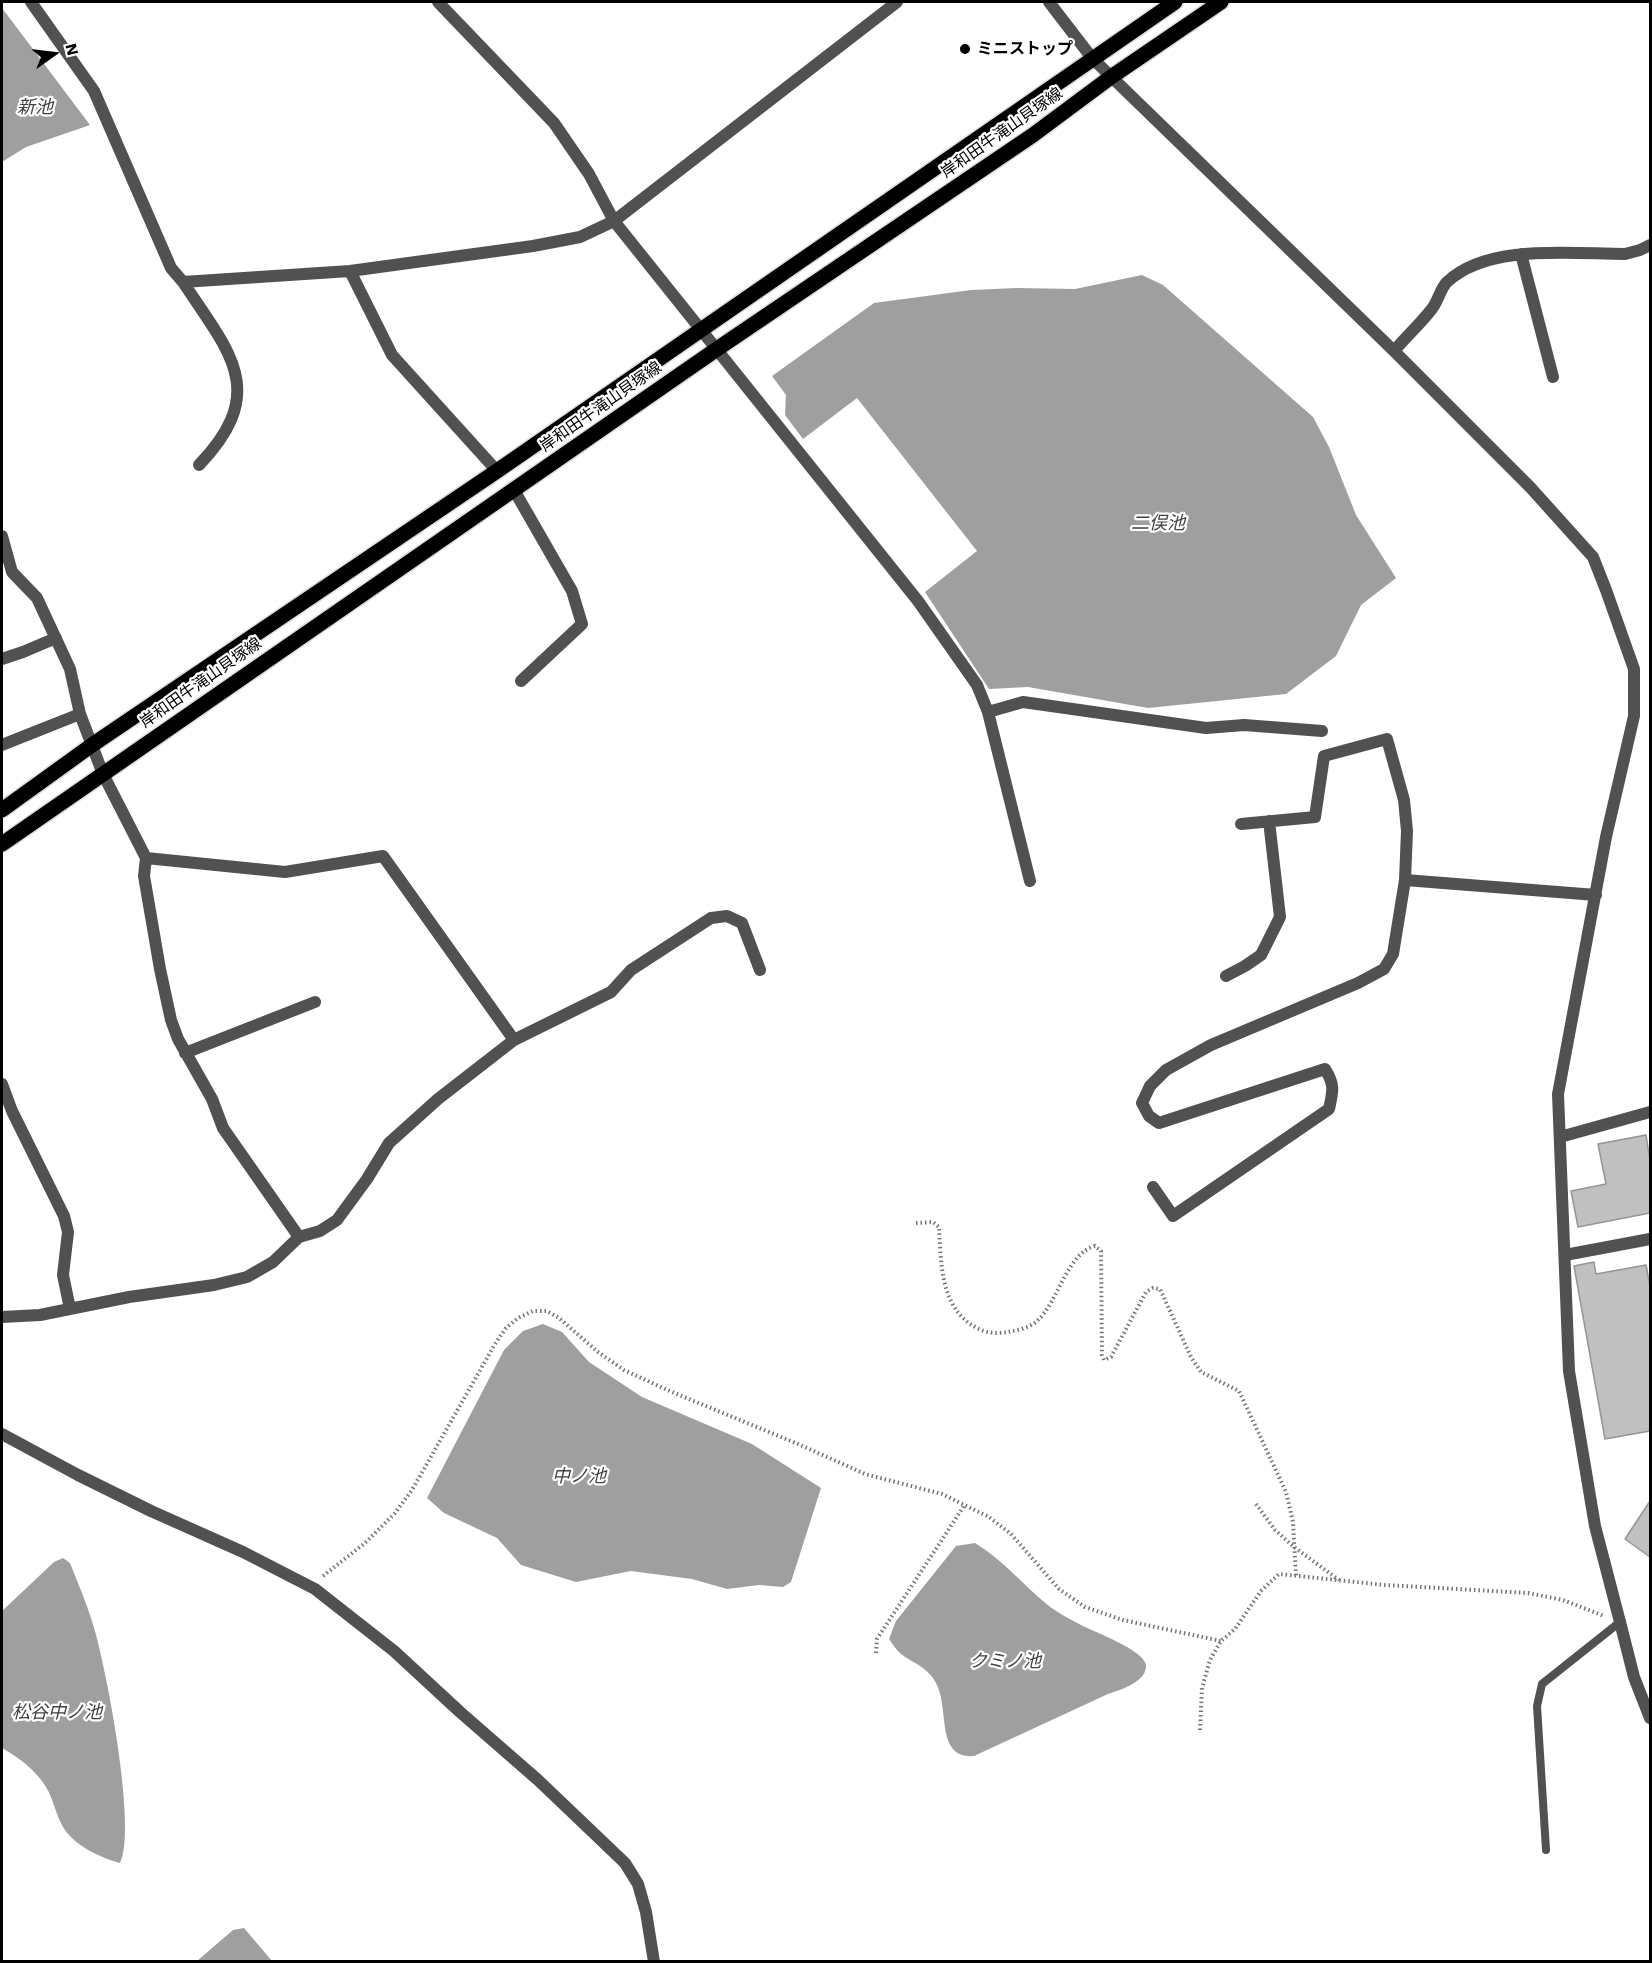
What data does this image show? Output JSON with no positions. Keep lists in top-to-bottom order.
{
  "streets": {
    "main road": ["岸和田牛滝山貝塚線"]
  },
  "water": [
    "新池",
    "二俣池",
    "中ノ池",
    "クミノ池",
    "松谷中ノ池"
  ],
  "places": ["ミニストップ"],
  "north": "right"
}
